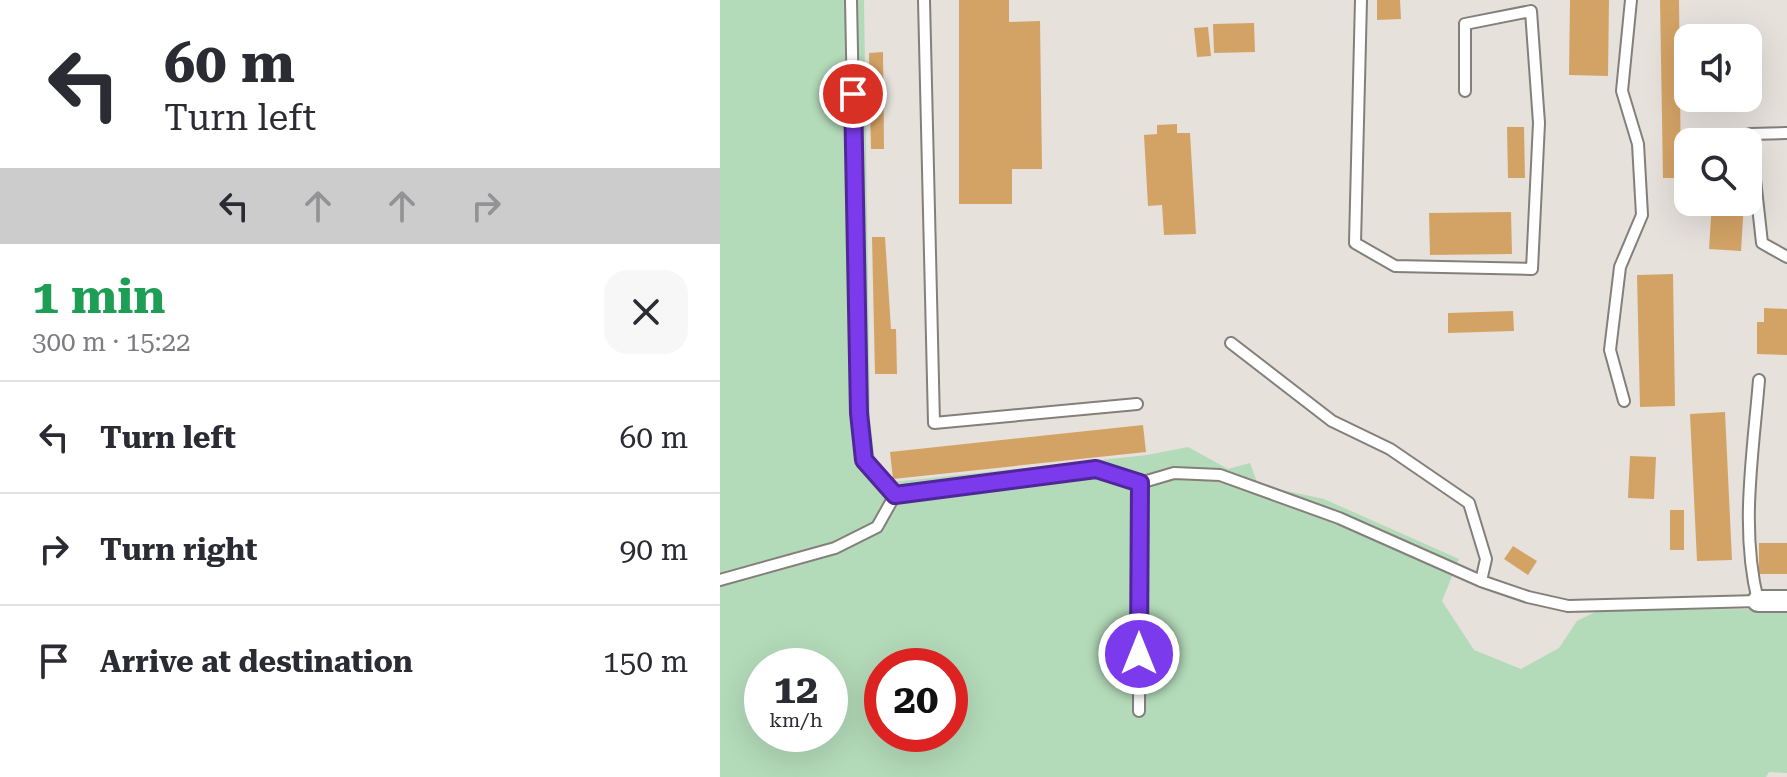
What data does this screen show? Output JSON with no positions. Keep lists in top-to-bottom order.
{
  "page": {
    "turn": ["60 m", "Turn left"],
    "heading": ["1 min", "300 m · 15:22"],
    "list": [
      {
        "name": "Turn left",
        "value": "60 m"
      },
      {
        "name": "Turn right",
        "value": "90 m"
      },
      {
        "name": "Arrive at destination",
        "value": "150 m"
      }
    ],
    "speed": "12 km/h",
    "limit": "20"
  }
}
